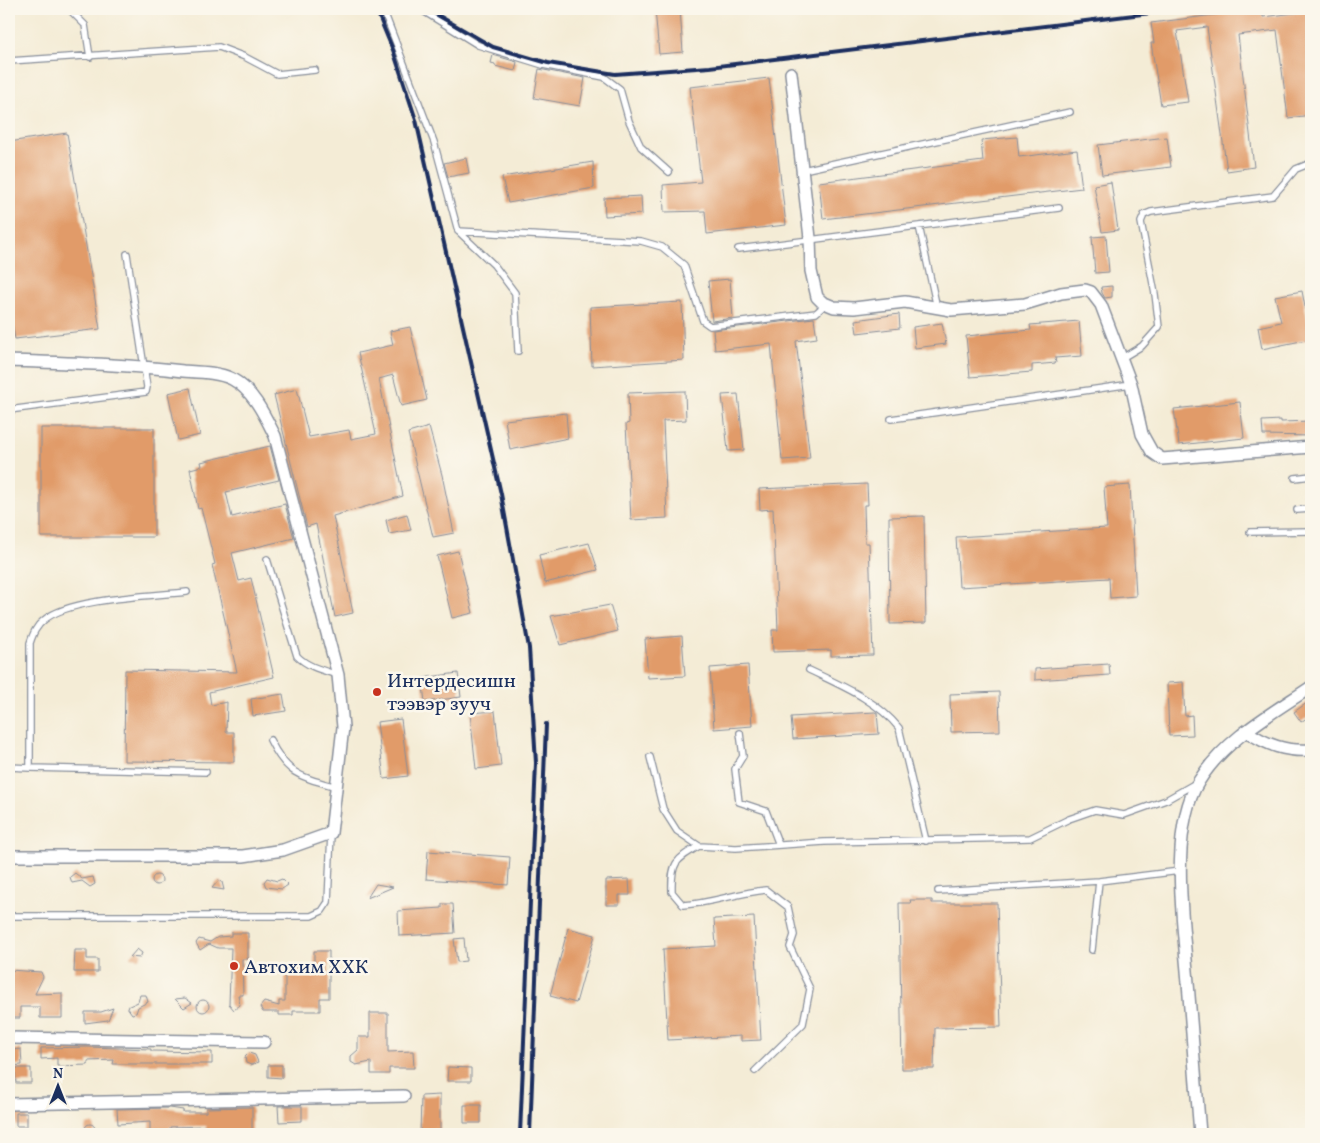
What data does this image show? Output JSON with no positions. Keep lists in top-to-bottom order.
{
  "places": ["Интердесишн тээвэр зууч", "Автохим ХХК"],
  "north": "top"
}
